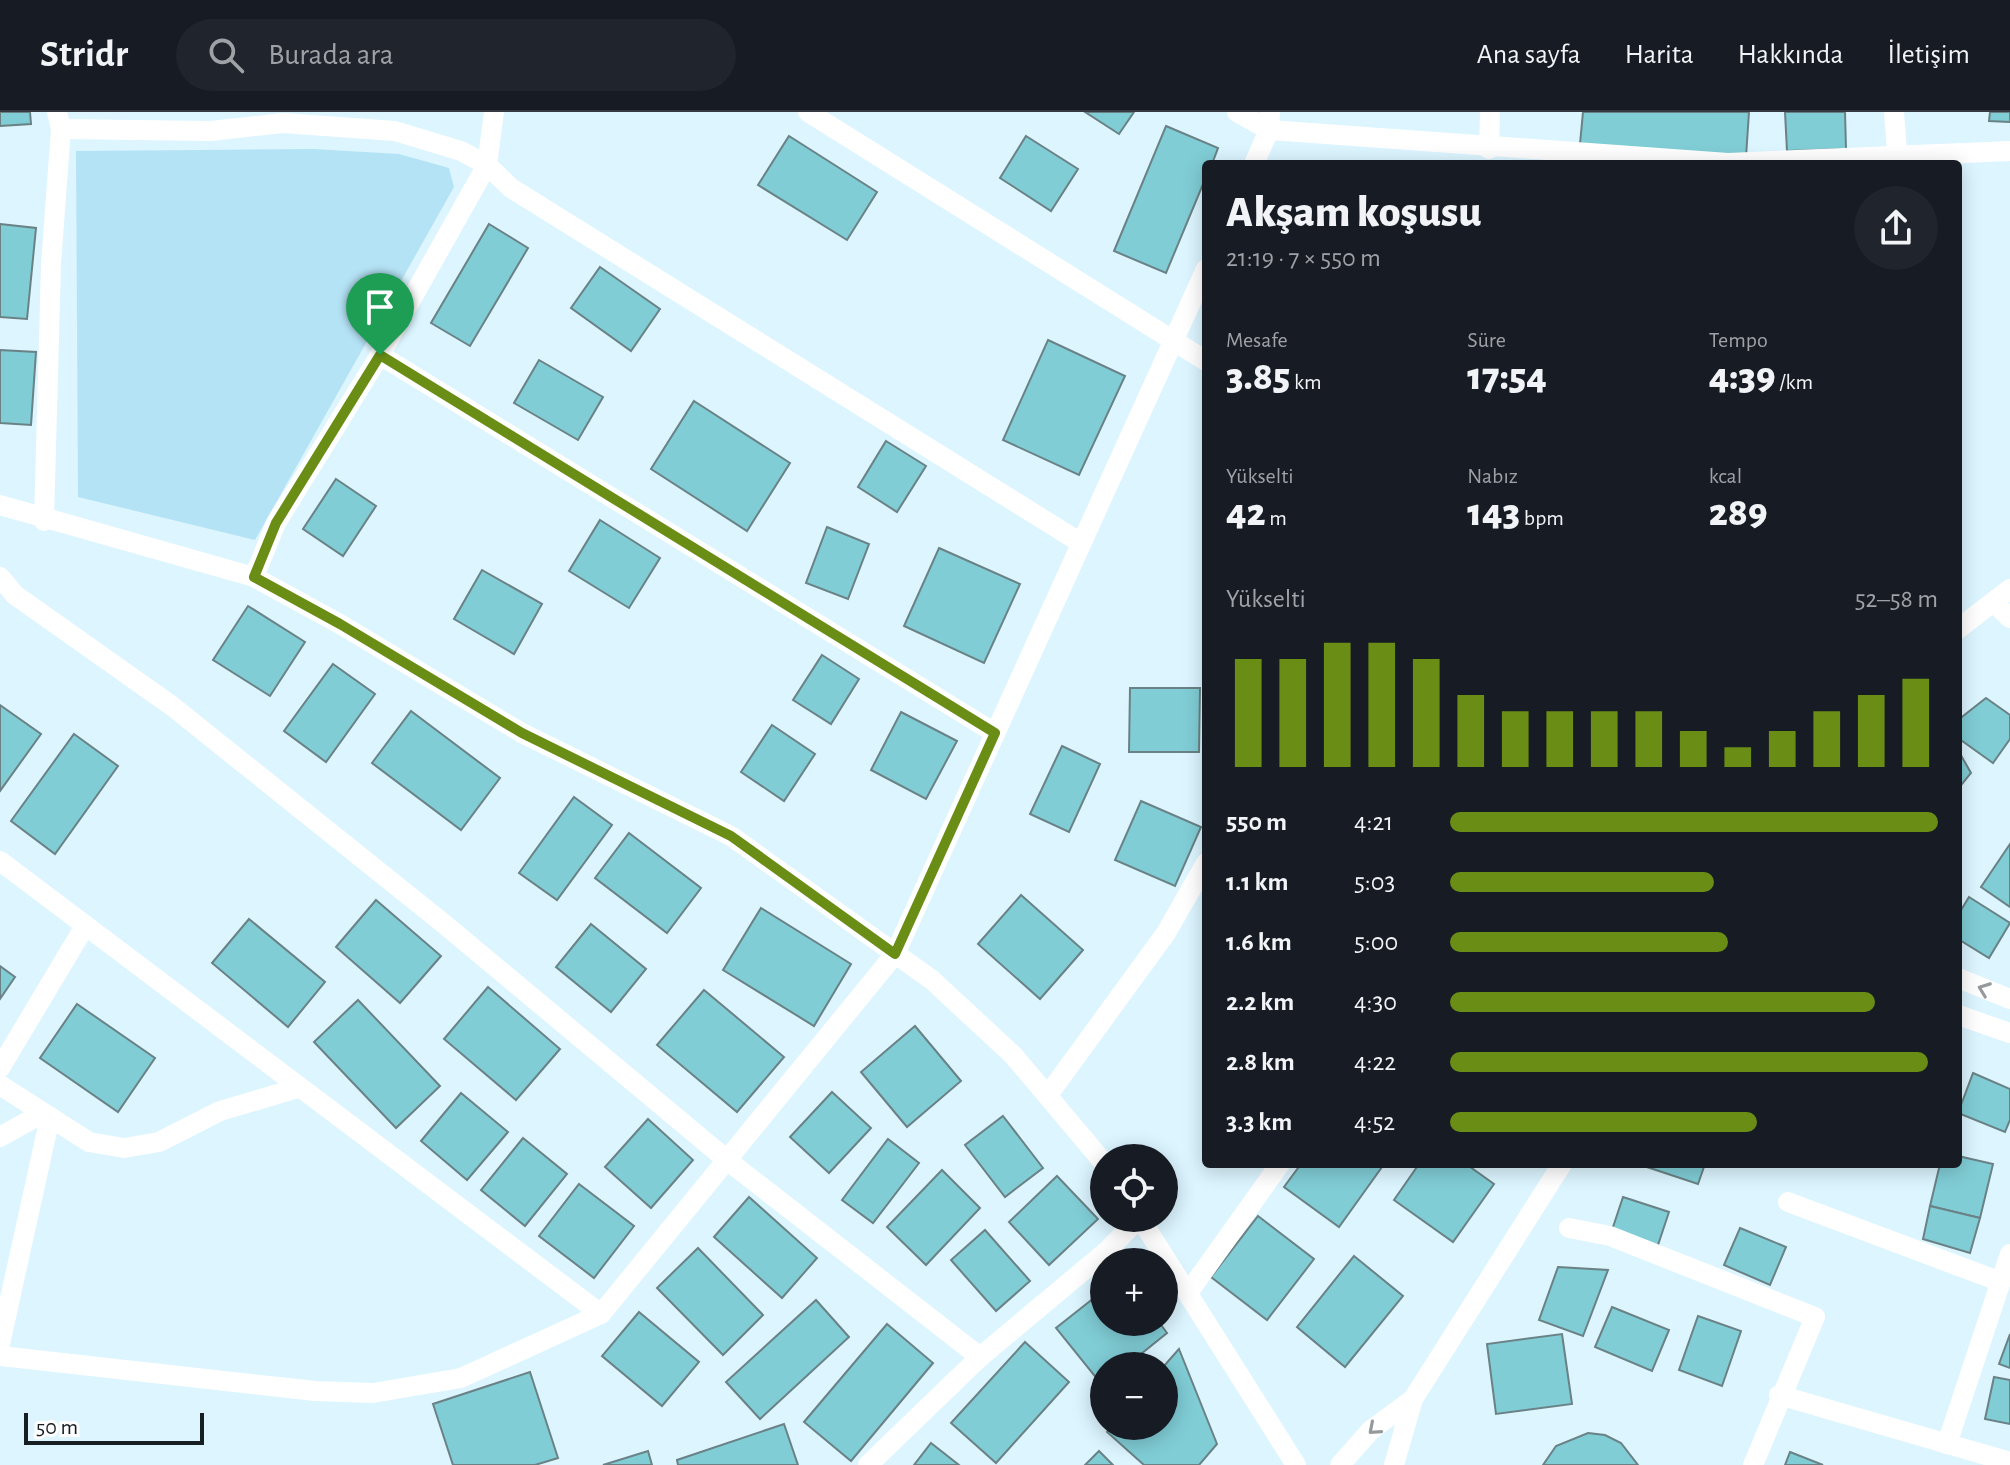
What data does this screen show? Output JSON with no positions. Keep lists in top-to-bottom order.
{
  "scale_bar": "50 m",
  "page": {
    "header": "Stridr",
    "search": "Burada ara",
    "nav": [
      "Ana sayfa",
      "Harita",
      "Hakkında",
      "İletişim"
    ],
    "heading": ["Akşam koşusu", "21:19 · 7 × 550 m"],
    "stats": [
      ["Mesafe", "3.85 km"],
      ["Süre", "17:54"],
      ["Tempo", "4:39 /km"],
      ["Yükselti", "42 m"],
      ["Nabız", "143 bpm"],
      ["kcal", "289"]
    ],
    "chart": ["Yükselti", "52–58 m"],
    "list": [
      {
        "name": "550 m",
        "note": "4:21"
      },
      {
        "name": "1.1 km",
        "note": "5:03"
      },
      {
        "name": "1.6 km",
        "note": "5:00"
      },
      {
        "name": "2.2 km",
        "note": "4:30"
      },
      {
        "name": "2.8 km",
        "note": "4:22"
      },
      {
        "name": "3.3 km",
        "note": "4:52"
      }
    ],
    "map_buttons": ["+", "−"],
    "scale": "50 m"
  }
}
